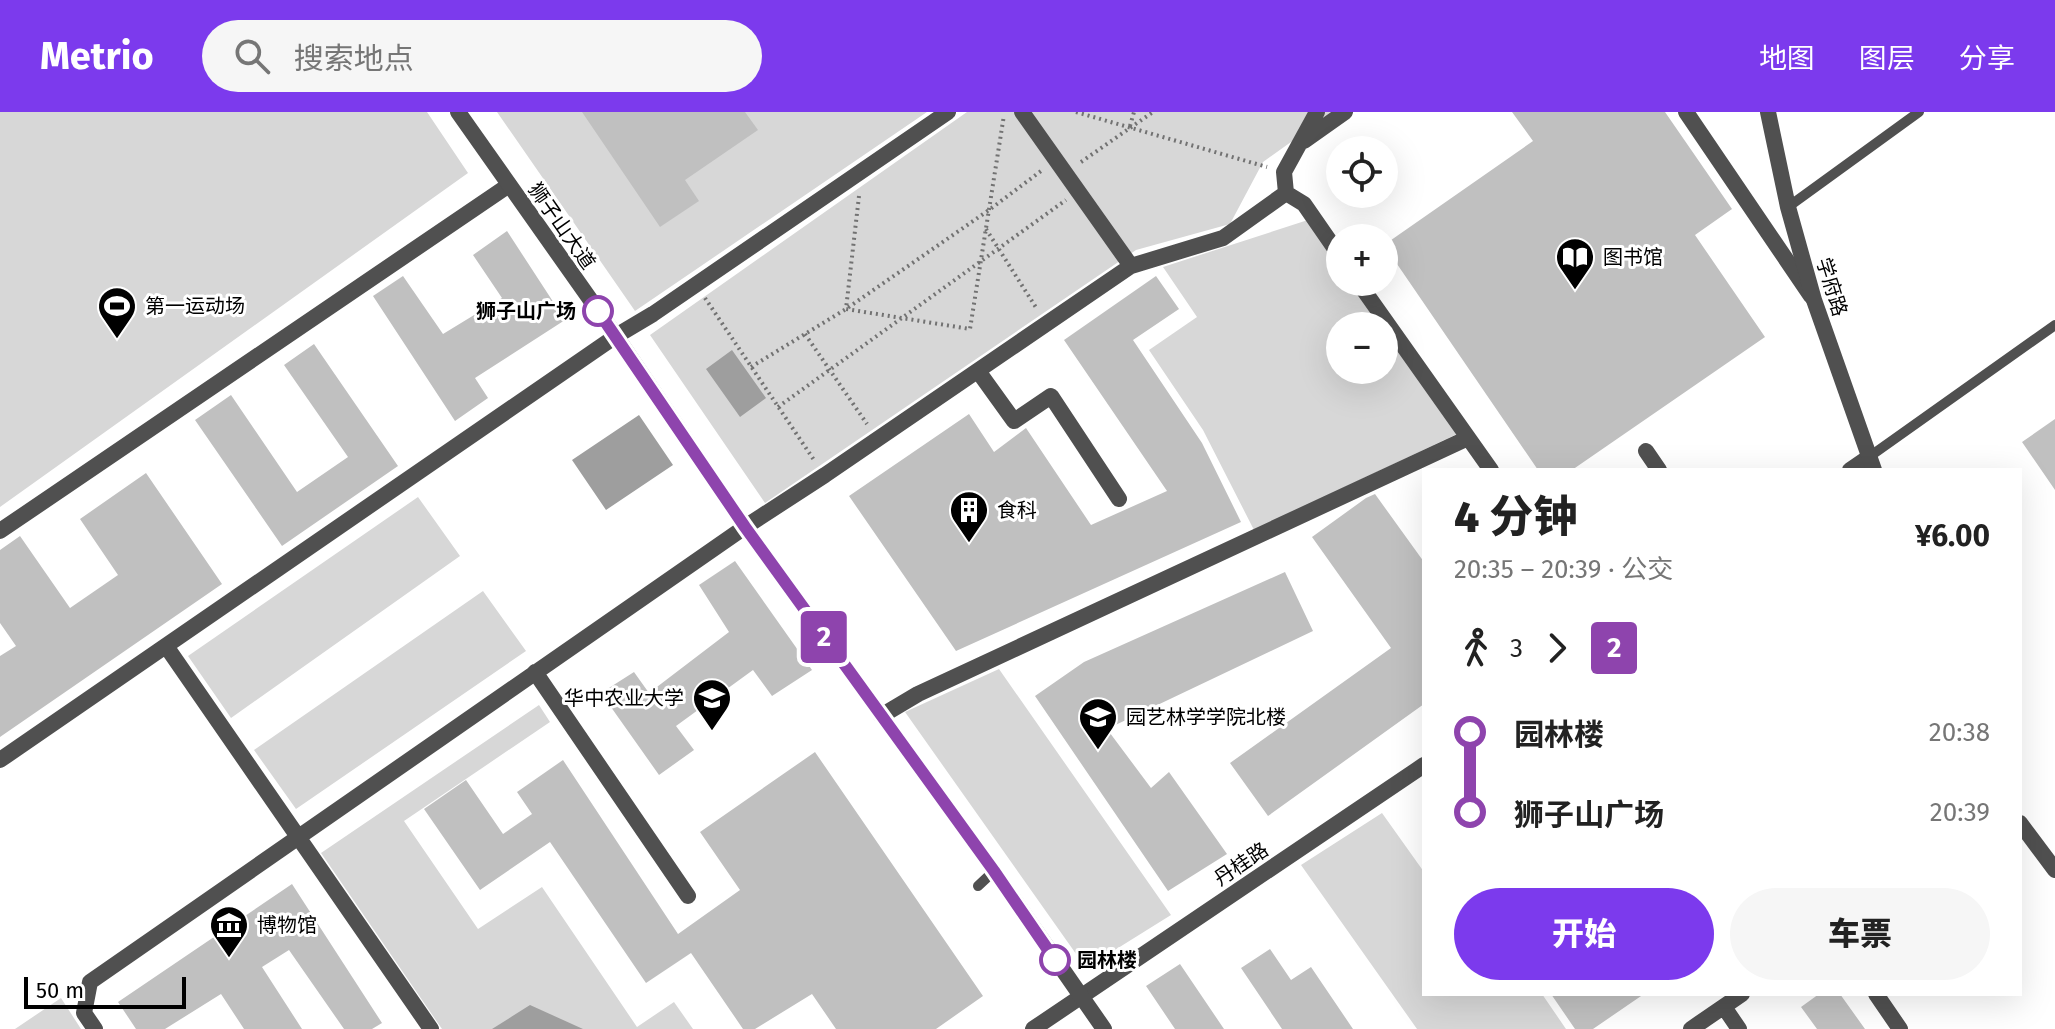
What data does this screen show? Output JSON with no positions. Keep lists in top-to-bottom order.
{
  "streets": {
    "street": ["狮子山大道", "学府路", "丹桂路"]
  },
  "crossings": [
    ["狮子山大道", "丹桂路"]
  ],
  "places": {
    "library": ["图书馆"],
    "other": ["狮子山广场", "园林楼"],
    "sports": ["第一运动场"],
    "building": ["食科"],
    "school or university": ["华中农业大学", "园艺林学学院北楼"],
    "museum": ["博物馆"]
  },
  "lines": ["bus line 2"],
  "scale_bar": "50 m",
  "page": {
    "header": "Metrio",
    "search": "搜索地点",
    "nav": ["地图", "图层", "分享"],
    "on_map": "2",
    "map_buttons": ["+", "−"],
    "heading": ["4 分钟", "20:35 – 20:39 · 公交", "¥6.00"],
    "legs": ["3", "2"],
    "list": [
      {
        "name": "园林楼",
        "value": "20:38"
      },
      {
        "name": "狮子山广场",
        "value": "20:39"
      }
    ],
    "buttons": ["开始", "车票"],
    "scale": "50 m"
  }
}
